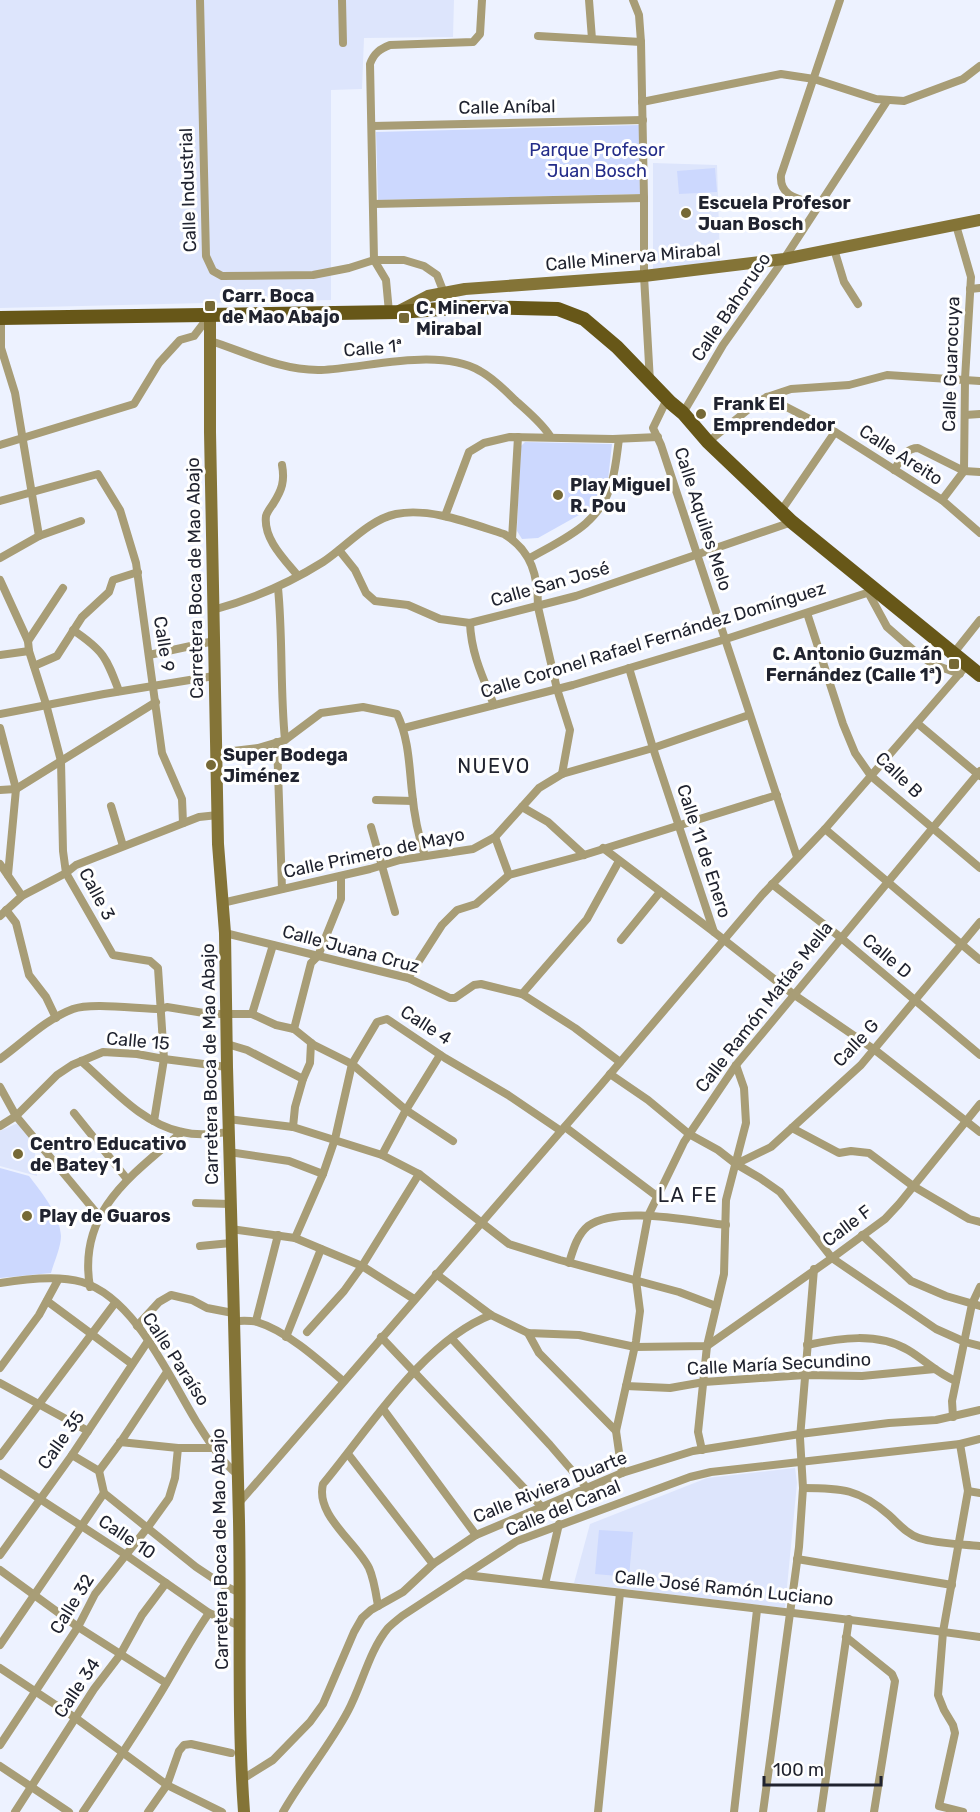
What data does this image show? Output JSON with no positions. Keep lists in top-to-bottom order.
{
  "streets": {
    "street": [
      "Calle Aníbal",
      "Calle Industrial",
      "Calle Minerva Mirabal",
      "Calle Bahoruco",
      "Calle 1ª",
      "Calle Guarocuya",
      "Calle Areito",
      "Calle Aquiles Melo",
      "Carretera Boca de Mao Abajo",
      "Calle San José",
      "Calle Coronel Rafael Fernández Domínguez",
      "Calle 9",
      "Calle B",
      "Calle 11 de Enero",
      "Calle Primero de Mayo",
      "Calle 3",
      "Calle Juana Cruz",
      "Calle D",
      "Calle Ramón Matías Mella",
      "Calle 4",
      "Calle 15",
      "Calle G",
      "Calle F",
      "Calle Paraíso",
      "Calle María Secundino",
      "Calle 35",
      "Calle Riviera Duarte",
      "Calle del Canal",
      "Calle 10",
      "Calle José Ramón Luciano",
      "Calle 32",
      "Calle 34"
    ]
  },
  "crossings": [
    ["Calle Industrial", "Calle Minerva Mirabal"],
    ["Calle Minerva Mirabal", "Calle Bahoruco"],
    ["Calle Minerva Mirabal", "Calle Guarocuya"],
    ["Calle 1ª", "Carretera Boca de Mao Abajo"],
    ["Calle Aquiles Melo", "Calle San José"],
    ["Calle Aquiles Melo", "Calle Coronel Rafael Fernández Domínguez"],
    ["Calle Aquiles Melo", "Calle Primero de Mayo"],
    ["Carretera Boca de Mao Abajo", "Calle Primero de Mayo"],
    ["Carretera Boca de Mao Abajo", "Calle Juana Cruz"],
    ["Carretera Boca de Mao Abajo", "Calle 15"],
    ["Carretera Boca de Mao Abajo", "Calle Paraíso"],
    ["Carretera Boca de Mao Abajo", "Calle Riviera Duarte"],
    ["Carretera Boca de Mao Abajo", "Calle 10"],
    ["Calle Coronel Rafael Fernández Domínguez", "Calle B"],
    ["Calle Coronel Rafael Fernández Domínguez", "Calle 11 de Enero"],
    ["Calle B", "Calle Ramón Matías Mella"],
    ["Calle 11 de Enero", "Calle Primero de Mayo"],
    ["Calle 11 de Enero", "Calle Ramón Matías Mella"],
    ["Calle 11 de Enero", "Calle G"],
    ["Calle 11 de Enero", "Calle F"],
    ["Calle 3", "Calle 15"],
    ["Calle D", "Calle Ramón Matías Mella"],
    ["Calle D", "Calle G"],
    ["Calle Ramón Matías Mella", "Calle 4"],
    ["Calle Ramón Matías Mella", "Calle María Secundino"],
    ["Calle Ramón Matías Mella", "Calle Riviera Duarte"],
    ["Calle Paraíso", "Calle 35"],
    ["Calle 35", "Calle 10"],
    ["Calle del Canal", "Calle José Ramón Luciano"],
    ["Calle 10", "Calle 32"],
    ["Calle 10", "Calle 34"]
  ],
  "districts": ["NUEVO", "LA FE"],
  "parks": ["Parque Profesor Juan Bosch"],
  "places": {
    "other": [
      "Escuela Profesor Juan Bosch",
      "Frank El Emprendedor",
      "Play Miguel R. Pou",
      "Super Bodega Jiménez",
      "Centro Educativo de Batey 1",
      "Play de Guaros"
    ],
    "transit": ["Carr. Boca de Mao Abajo", "C. Minerva Mirabal", "C. Antonio Guzmán Fernández (Calle 1ª)"]
  },
  "scale_bar": "100 m"
}
